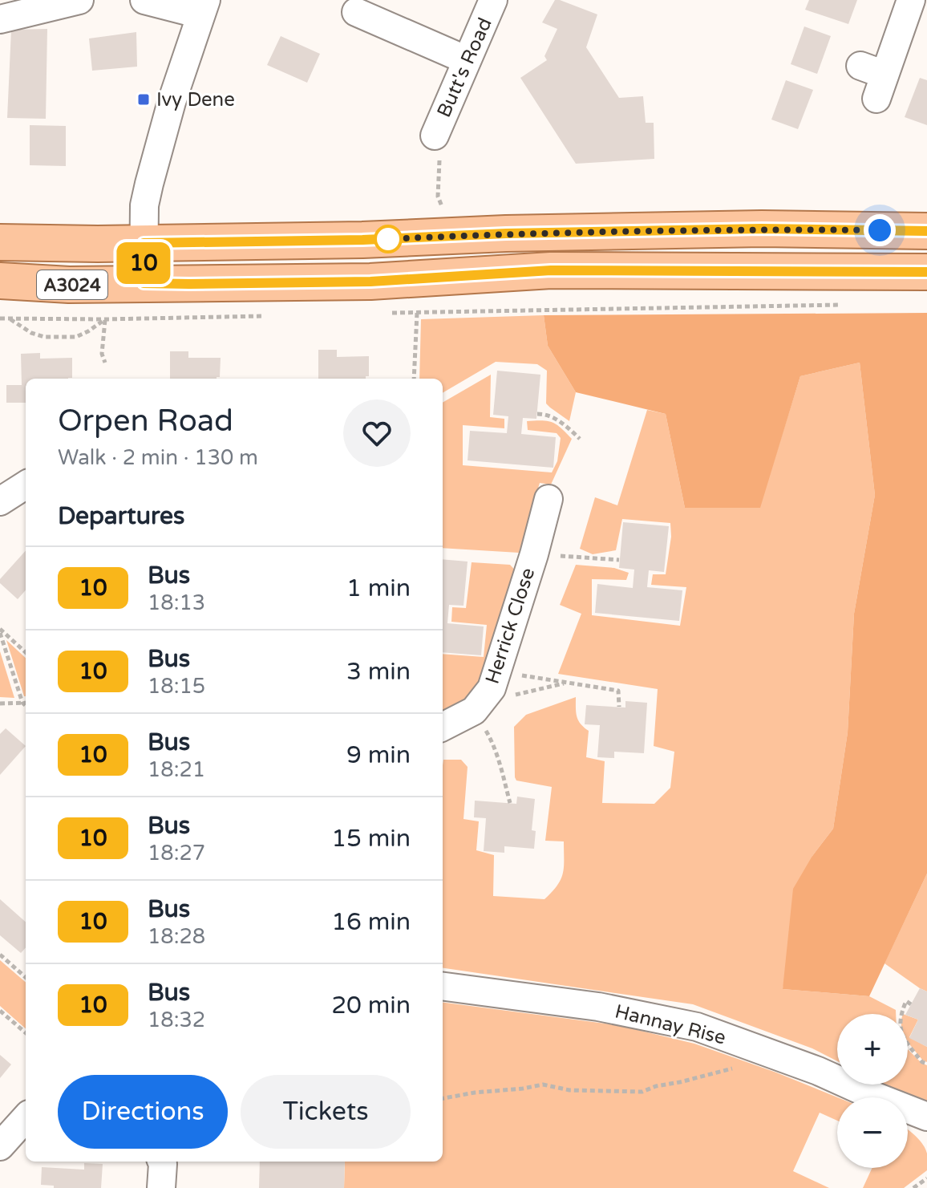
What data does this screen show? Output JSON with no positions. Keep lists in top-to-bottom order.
{
  "streets": {
    "main road": ["A3024"],
    "street": ["Butt's Road", "Herrick Close", "Hannay Rise"]
  },
  "places": {
    "transit": ["Ivy Dene"]
  },
  "lines": ["bus line 10"],
  "page": {
    "on_map": "10",
    "heading": [
      ["Orpen Road", "Walk · 2 min · 130 m"],
      "Departures"
    ],
    "list": [
      {
        "mark": "10",
        "name": "Bus",
        "note": "18:13",
        "value": "1 min"
      },
      {
        "mark": "10",
        "name": "Bus",
        "note": "18:15",
        "value": "3 min"
      },
      {
        "mark": "10",
        "name": "Bus",
        "note": "18:21",
        "value": "9 min"
      },
      {
        "mark": "10",
        "name": "Bus",
        "note": "18:27",
        "value": "15 min"
      },
      {
        "mark": "10",
        "name": "Bus",
        "note": "18:28",
        "value": "16 min"
      },
      {
        "mark": "10",
        "name": "Bus",
        "note": "18:32",
        "value": "20 min"
      }
    ],
    "map_buttons": ["+", "−"],
    "buttons": ["Directions", "Tickets"]
  }
}
